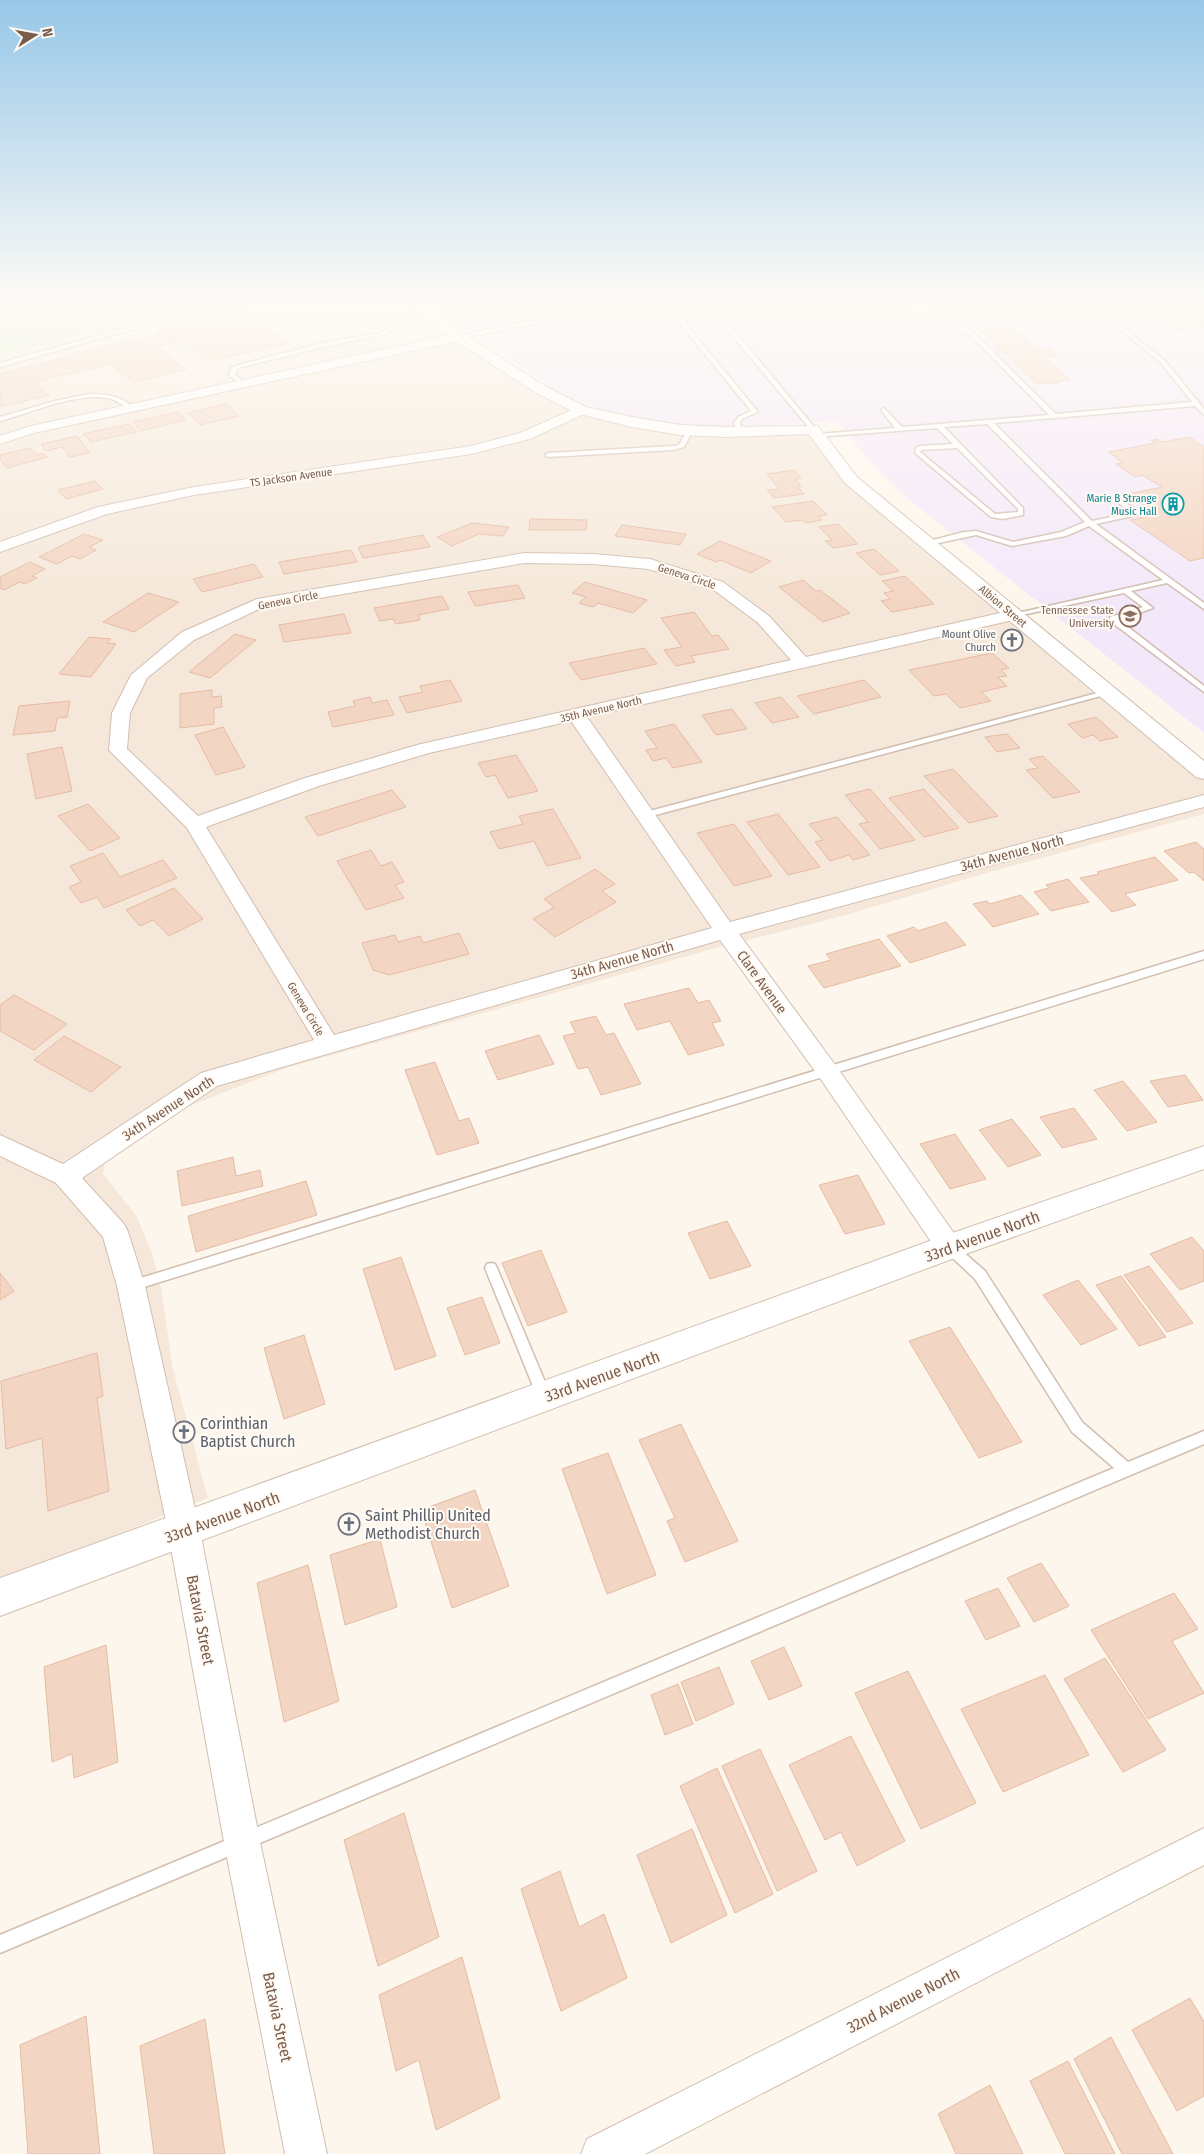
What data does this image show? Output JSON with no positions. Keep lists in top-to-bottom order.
{
  "streets": {
    "street": [
      "TS Jackson Avenue",
      "Geneva Circle",
      "Albion Street",
      "35th Avenue North",
      "34th Avenue North",
      "Clare Avenue",
      "33rd Avenue North",
      "Batavia Street",
      "32nd Avenue North"
    ]
  },
  "crossings": [
    ["Geneva Circle", "35th Avenue North"],
    ["Geneva Circle", "34th Avenue North"],
    ["Albion Street", "35th Avenue North"],
    ["35th Avenue North", "Clare Avenue"],
    ["34th Avenue North", "Clare Avenue"],
    ["34th Avenue North", "Batavia Street"],
    ["Clare Avenue", "33rd Avenue North"],
    ["33rd Avenue North", "Batavia Street"]
  ],
  "places": {
    "building": ["Marie B Strange Music Hall"],
    "school or university": ["Tennessee State University"],
    "church": ["Mount Olive Church", "Corinthian Baptist Church", "Saint Phillip United Methodist Church"]
  },
  "north": "right"
}
